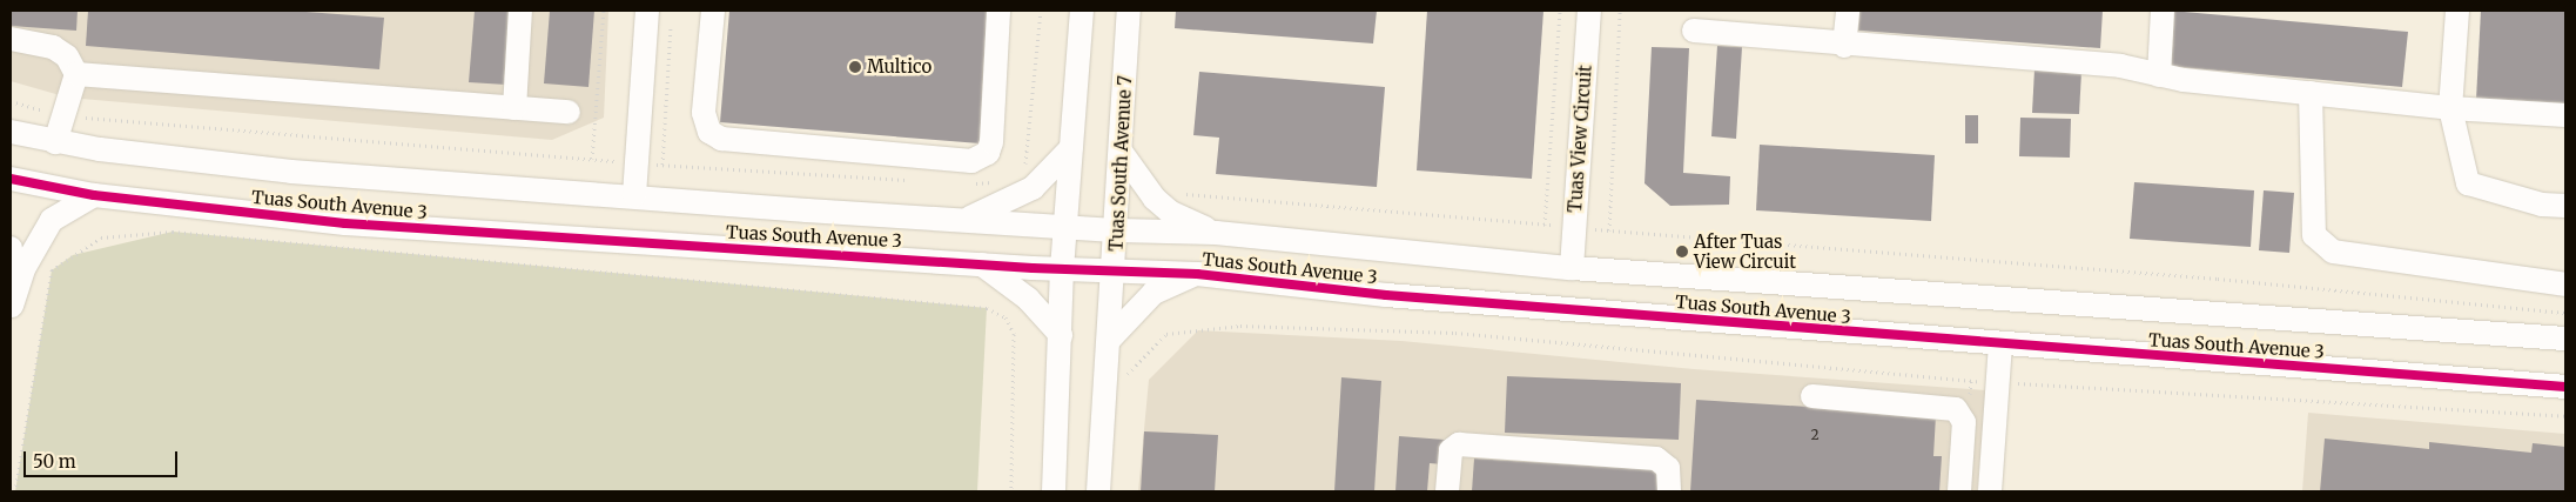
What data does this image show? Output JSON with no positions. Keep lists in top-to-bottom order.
{
  "streets": {
    "street": ["Tuas View Circuit", "Tuas South Avenue 7", "Tuas South Avenue 3"]
  },
  "crossings": [
    ["Tuas View Circuit", "Tuas South Avenue 3"],
    ["Tuas South Avenue 7", "Tuas South Avenue 3"]
  ],
  "places": ["Multico", "After Tuas View Circuit"],
  "house_numbers": ["2"],
  "scale_bar": "50 m"
}
